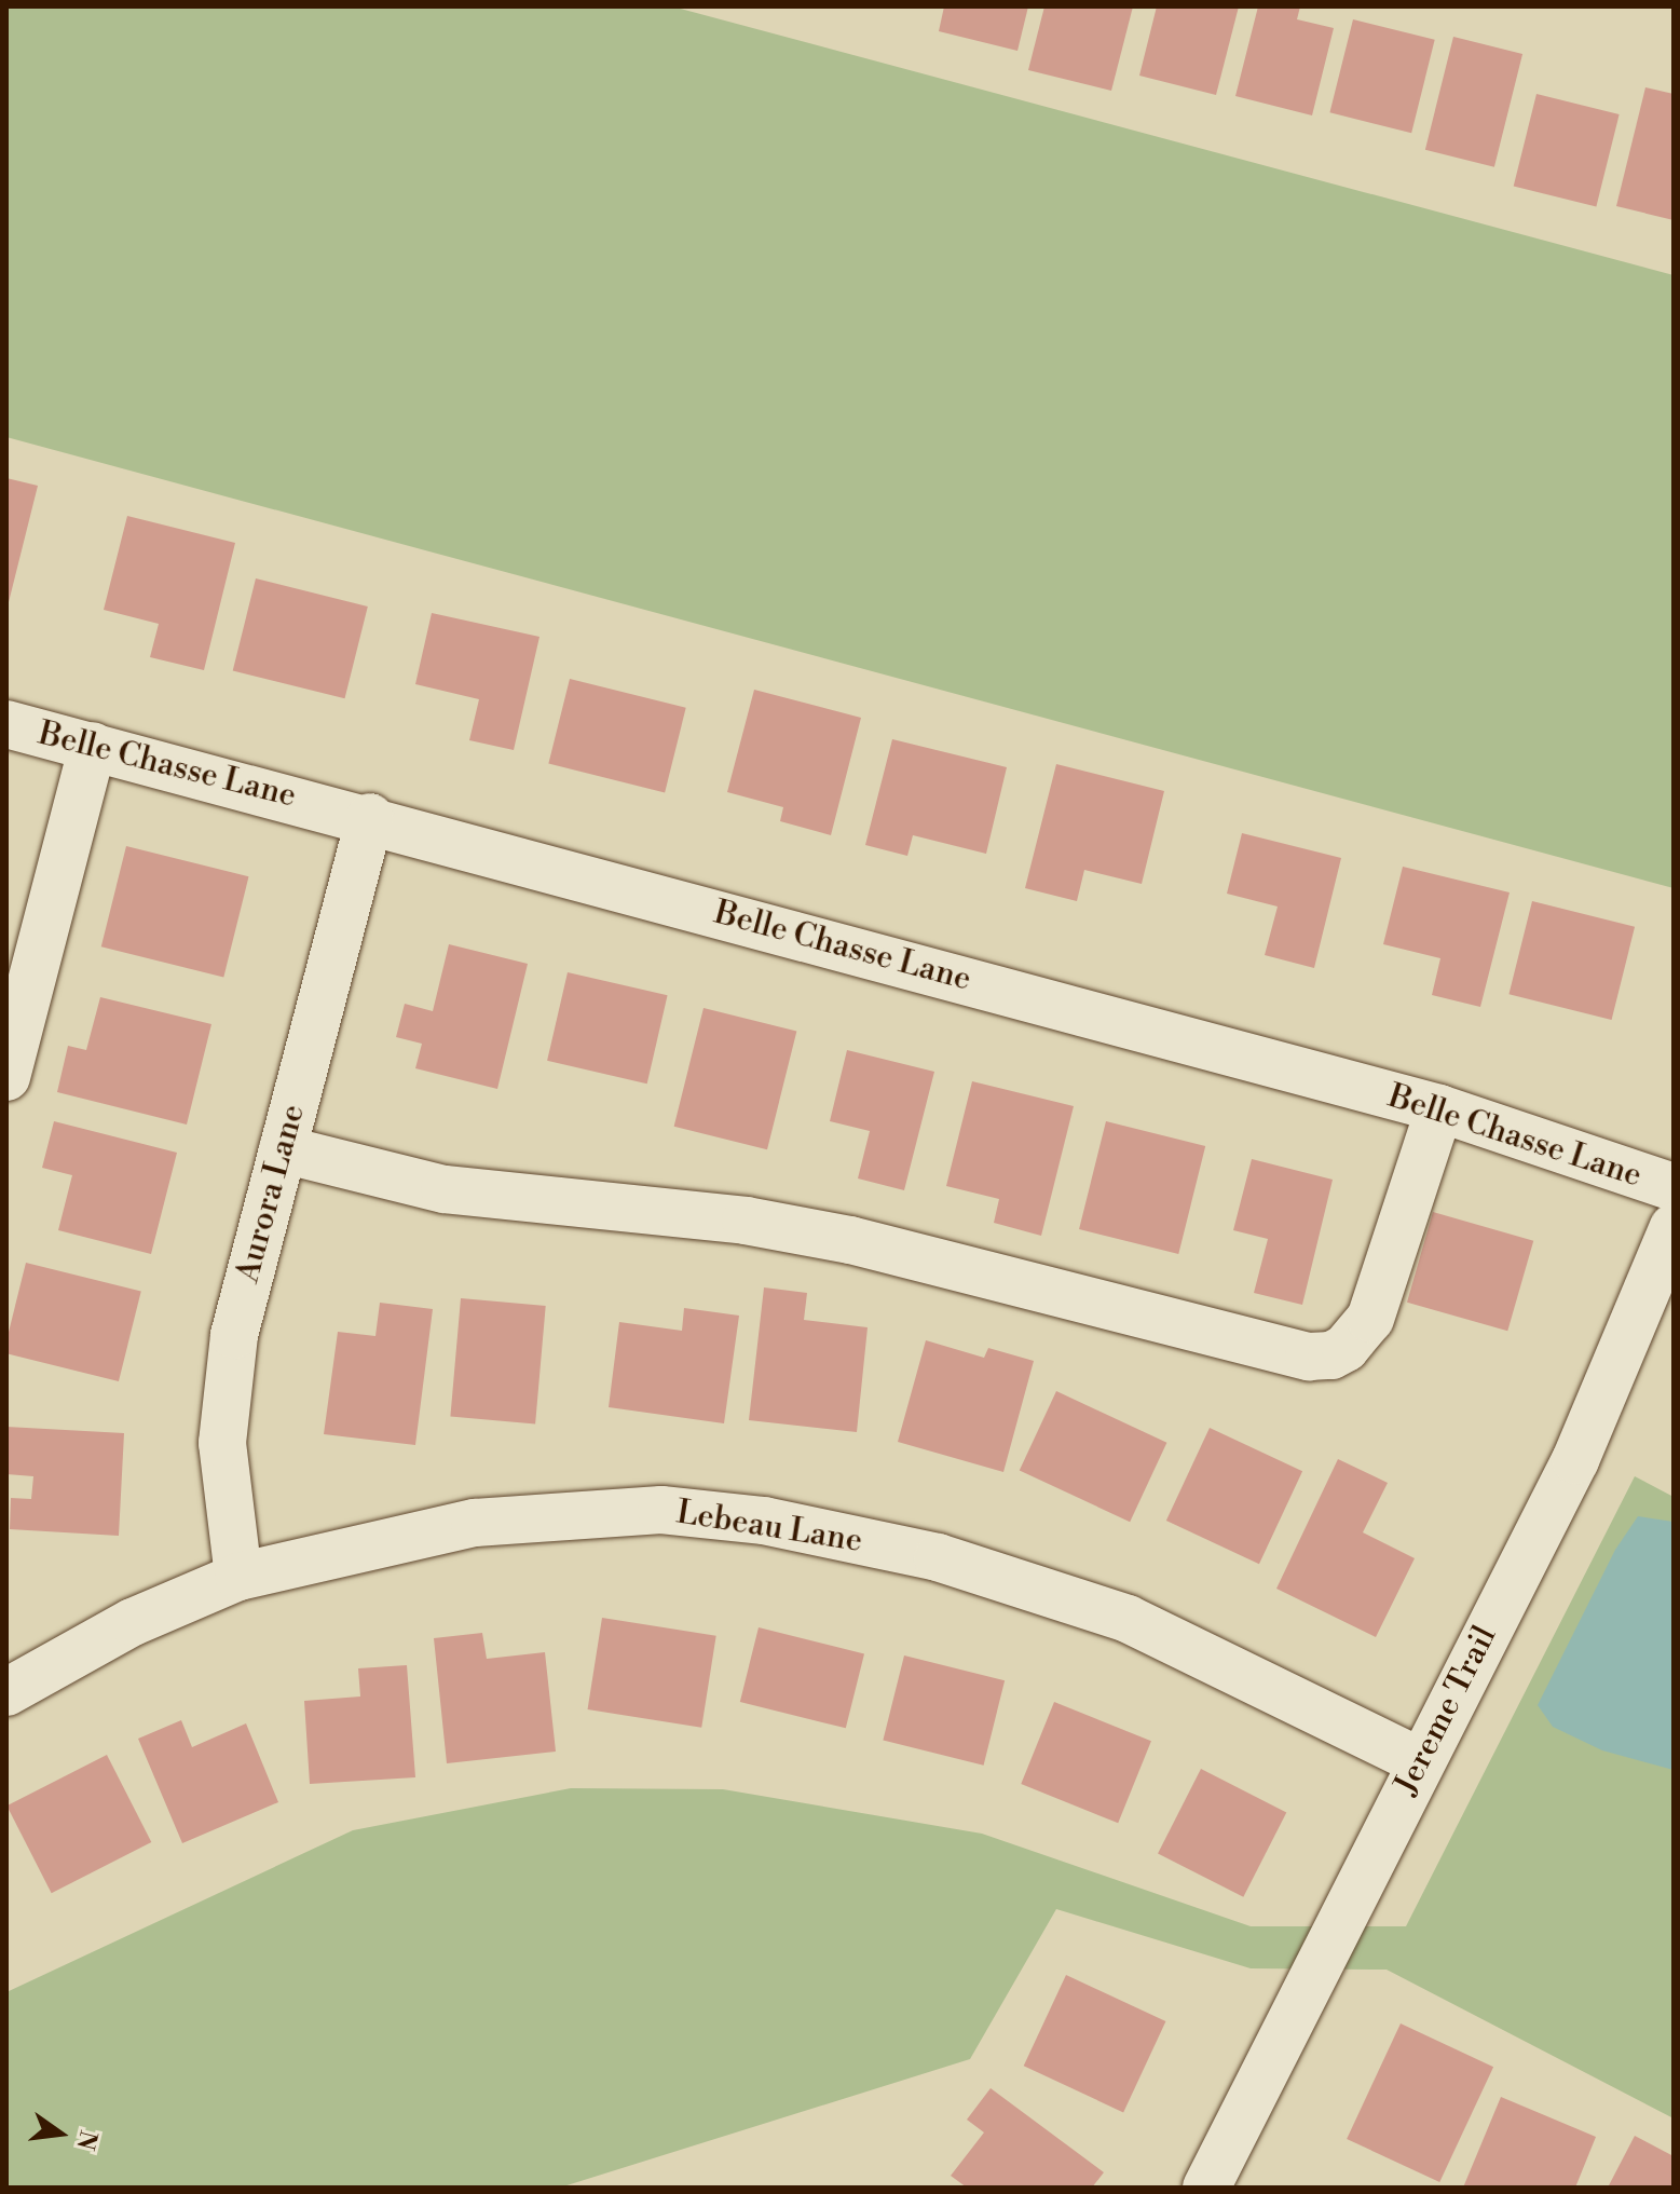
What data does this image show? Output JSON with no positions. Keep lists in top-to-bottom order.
{
  "streets": {
    "street": [
      "Belle Chasse Lane",
      "Aurora Lane",
      "Lebeau Lane",
      "Jereme Trail"
    ]
  },
  "crossings": [
    ["Belle Chasse Lane", "Aurora Lane"],
    ["Aurora Lane", "Lebeau Lane"],
    ["Lebeau Lane", "Jereme Trail"]
  ],
  "north": "right"
}
